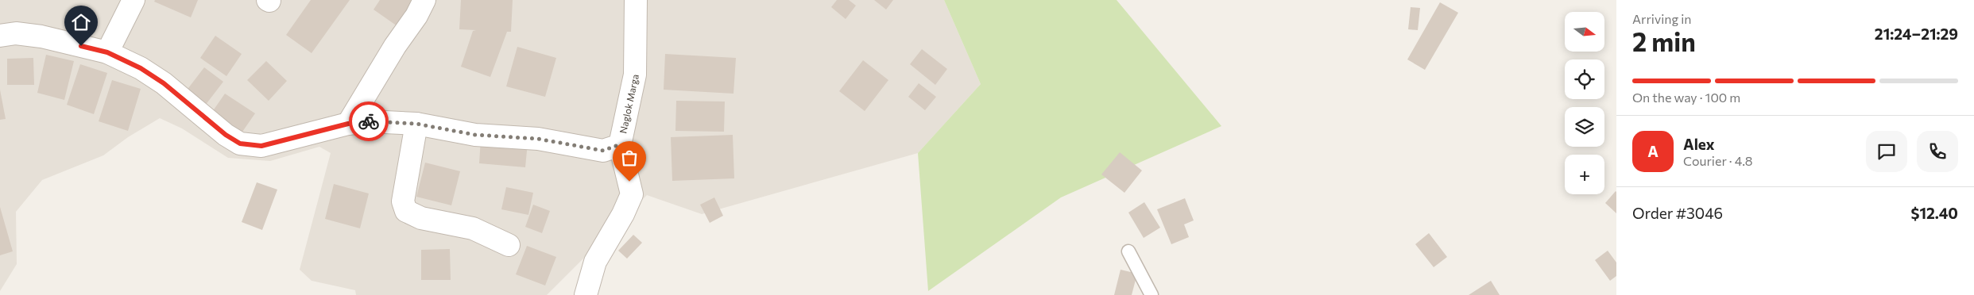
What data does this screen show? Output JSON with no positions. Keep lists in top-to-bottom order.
{
  "streets": {
    "street": ["Naglok Marga"]
  },
  "north": "right",
  "page": {
    "heading": ["2 min", "Arriving in", "21:24–21:29"],
    "panel": [
      "Alex",
      "Courier · 4.8",
      "Order #3046",
      "$12.40"
    ],
    "map_buttons": "+",
    "bar": "On the way · 100 m",
    "round": "A"
  }
}
